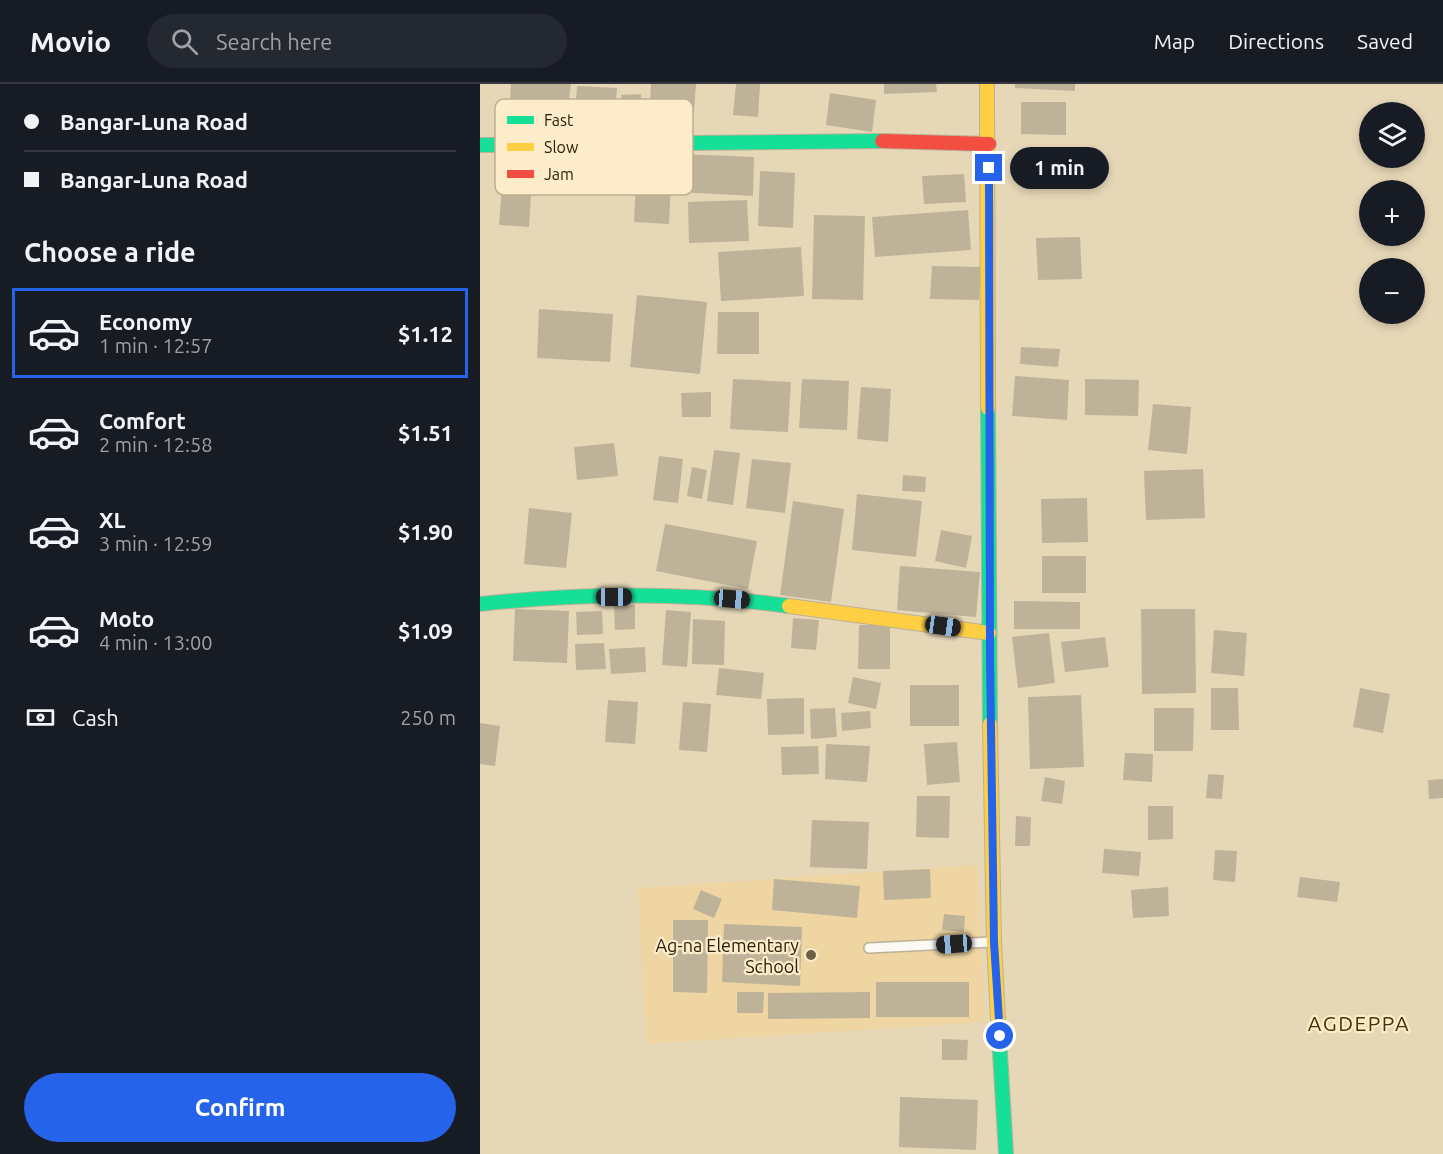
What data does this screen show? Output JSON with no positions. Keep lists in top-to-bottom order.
{
  "districts": ["AGDEPPA"],
  "places": ["Ag-na Elementary School"],
  "legend": ["Fast", "Slow", "Jam"],
  "page": {
    "header": "Movio",
    "search": "Search here",
    "nav": ["Map", "Directions", "Saved"],
    "banner": ["Bangar-Luna Road", "Bangar-Luna Road"],
    "map_buttons": ["+", "−"],
    "bubble": "1 min",
    "heading": "Choose a ride",
    "list": [
      {
        "name": "Economy",
        "note": "1 min · 12:57",
        "value": "$1.12"
      },
      {
        "name": "Comfort",
        "note": "2 min · 12:58",
        "value": "$1.51"
      },
      {
        "name": "XL",
        "note": "3 min · 12:59",
        "value": "$1.90"
      },
      {
        "name": "Moto",
        "note": "4 min · 13:00",
        "value": "$1.09"
      }
    ],
    "pay": ["Cash", "250 m"],
    "buttons": "Confirm"
  }
}
